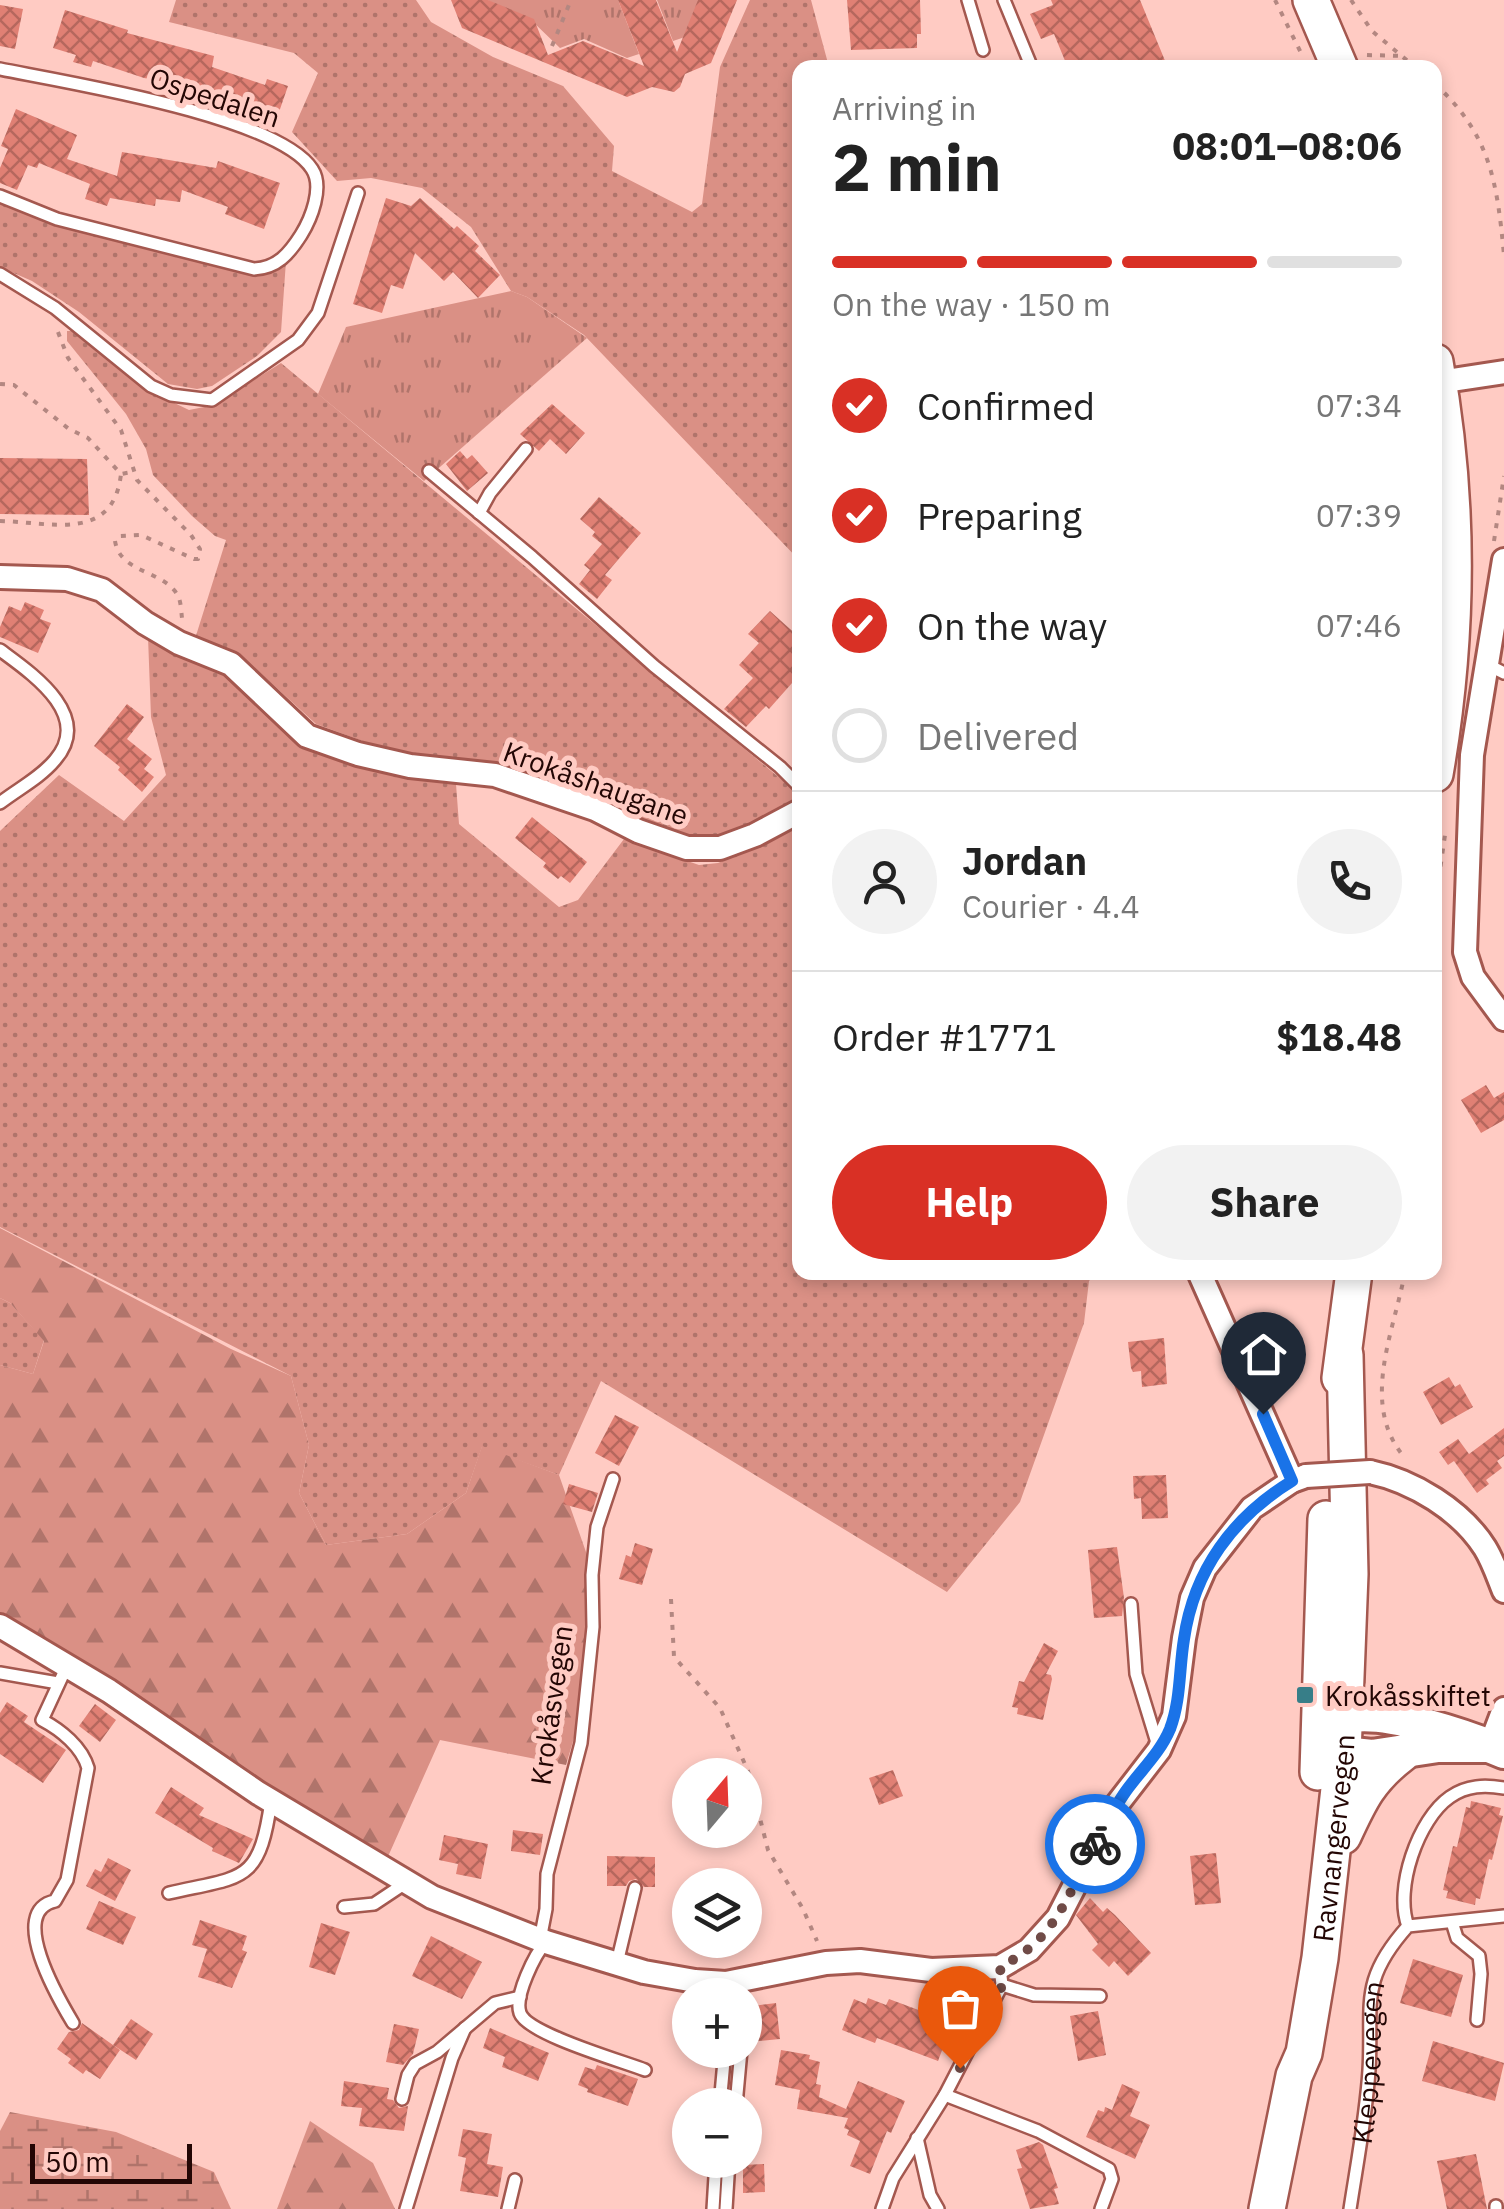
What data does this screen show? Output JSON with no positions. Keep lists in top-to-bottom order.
{
  "streets": {
    "main road": ["Ravnangervegen"],
    "street": ["Krokåshaugane"],
    "lane": ["Ospedalen", "Krokåsvegen", "Kleppevegen"]
  },
  "places": {
    "transit": ["Krokåsskiftet"]
  },
  "scale_bar": "50 m",
  "north": "top",
  "page": {
    "heading": ["2 min", "Arriving in", "08:01–08:06"],
    "panel": [
      "Jordan",
      "Courier · 4.4",
      "Order #1771",
      "$18.48"
    ],
    "bar": "On the way · 150 m",
    "list": [
      ["Confirmed", "07:34"],
      ["Preparing", "07:39"],
      ["On the way", "07:46"],
      "Delivered"
    ],
    "buttons": ["Help", "Share"],
    "map_buttons": ["+", "−"],
    "scale": "50 m"
  }
}
